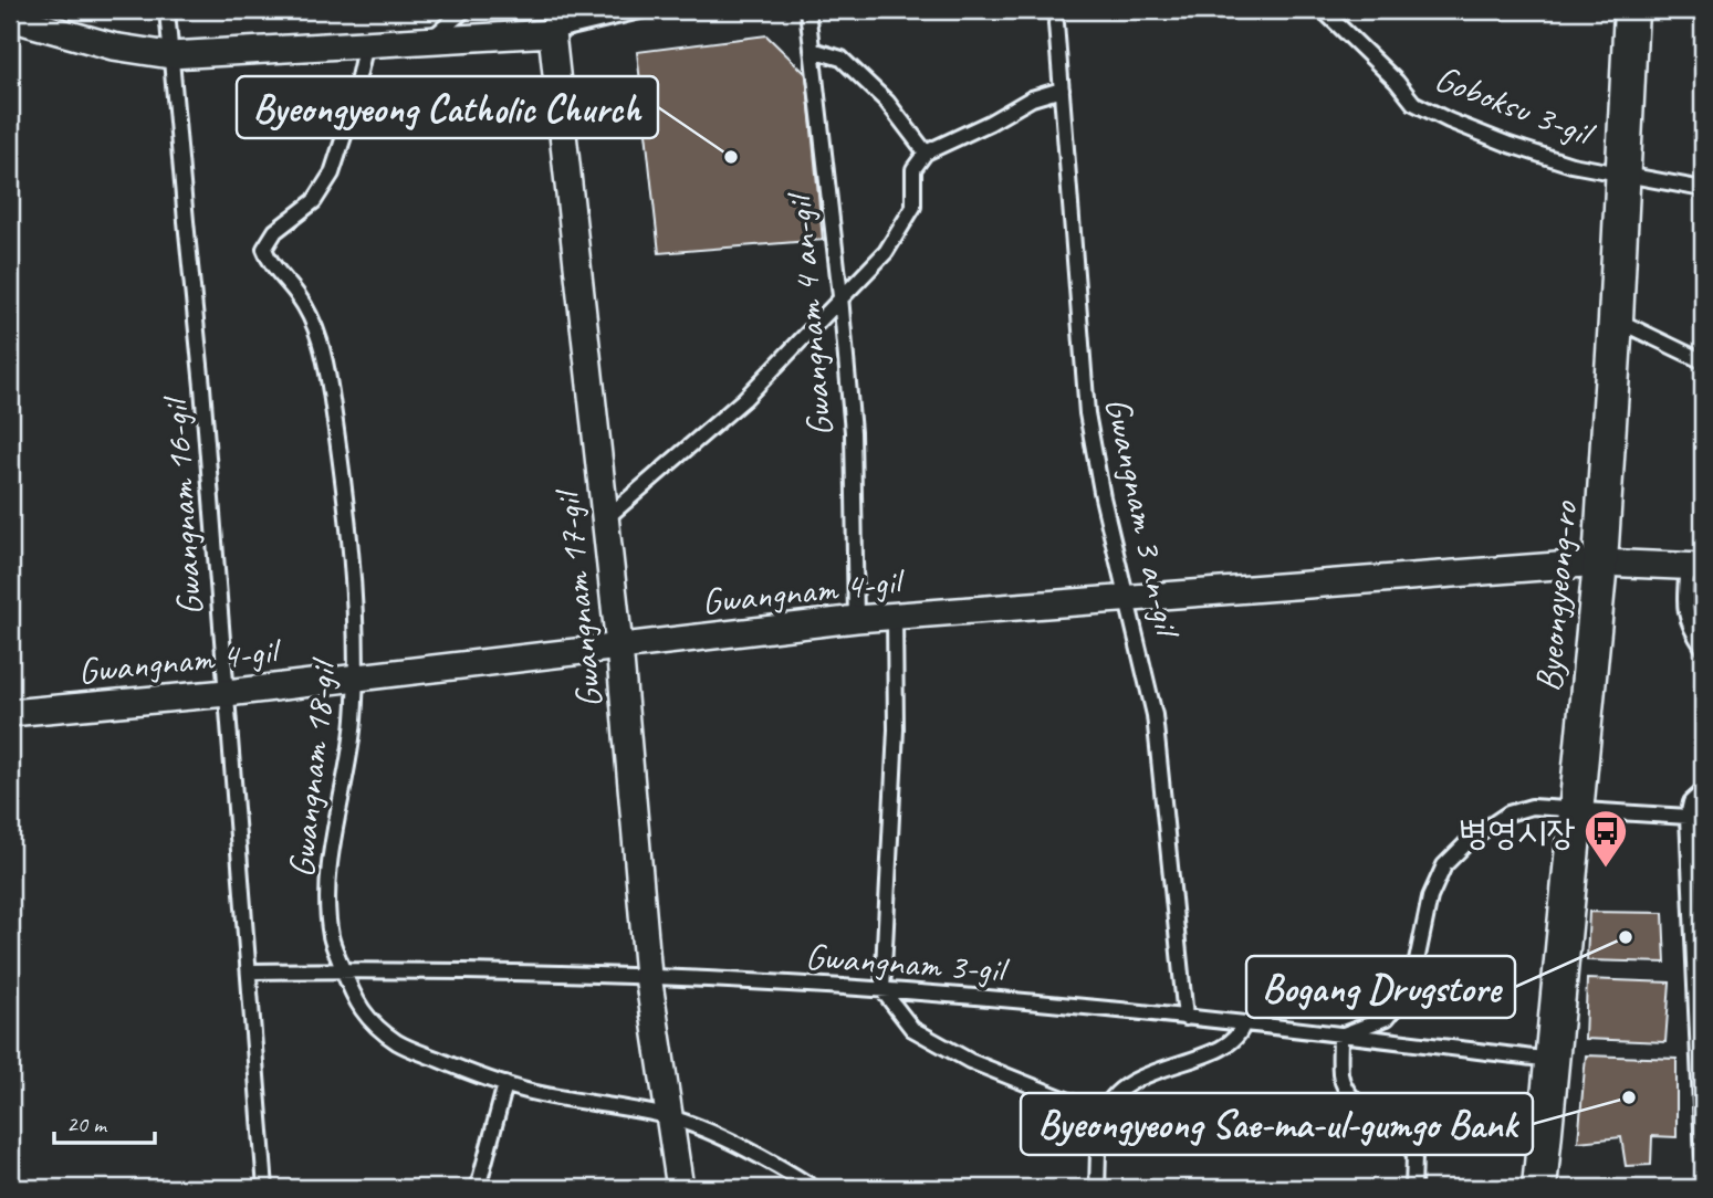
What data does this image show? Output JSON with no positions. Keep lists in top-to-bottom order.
{
  "streets": {
    "street": ["Gwangnam 4-gil", "Byeongyeong-ro", "Gwangnam 17-gil"],
    "lane": [
      "Goboksu 3-gil",
      "Gwangnam 4 an-gil",
      "Gwangnam 16-gil",
      "Gwangnam 3 an-gil",
      "Gwangnam 18-gil",
      "Gwangnam 3-gil"
    ]
  },
  "crossings": [
    ["Goboksu 3-gil", "Byeongyeong-ro"],
    ["Gwangnam 4 an-gil", "Gwangnam 4-gil"],
    ["Gwangnam 16-gil", "Gwangnam 4-gil"],
    ["Gwangnam 16-gil", "Gwangnam 3-gil"],
    ["Gwangnam 3 an-gil", "Gwangnam 4-gil"],
    ["Gwangnam 3 an-gil", "Gwangnam 3-gil"],
    ["Gwangnam 4-gil", "Byeongyeong-ro"],
    ["Gwangnam 4-gil", "Gwangnam 17-gil"],
    ["Gwangnam 4-gil", "Gwangnam 18-gil"],
    ["Byeongyeong-ro", "Gwangnam 3-gil"],
    ["Gwangnam 17-gil", "Gwangnam 18-gil"],
    ["Gwangnam 17-gil", "Gwangnam 3-gil"],
    ["Gwangnam 18-gil", "Gwangnam 3-gil"]
  ],
  "places": {
    "other": ["Byeongyeong Catholic Church", "Bogang Drugstore", "Byeongyeong Sae-ma-ul-gumgo Bank"],
    "bus stop": ["병영시장"]
  },
  "scale_bar": "20 m"
}
